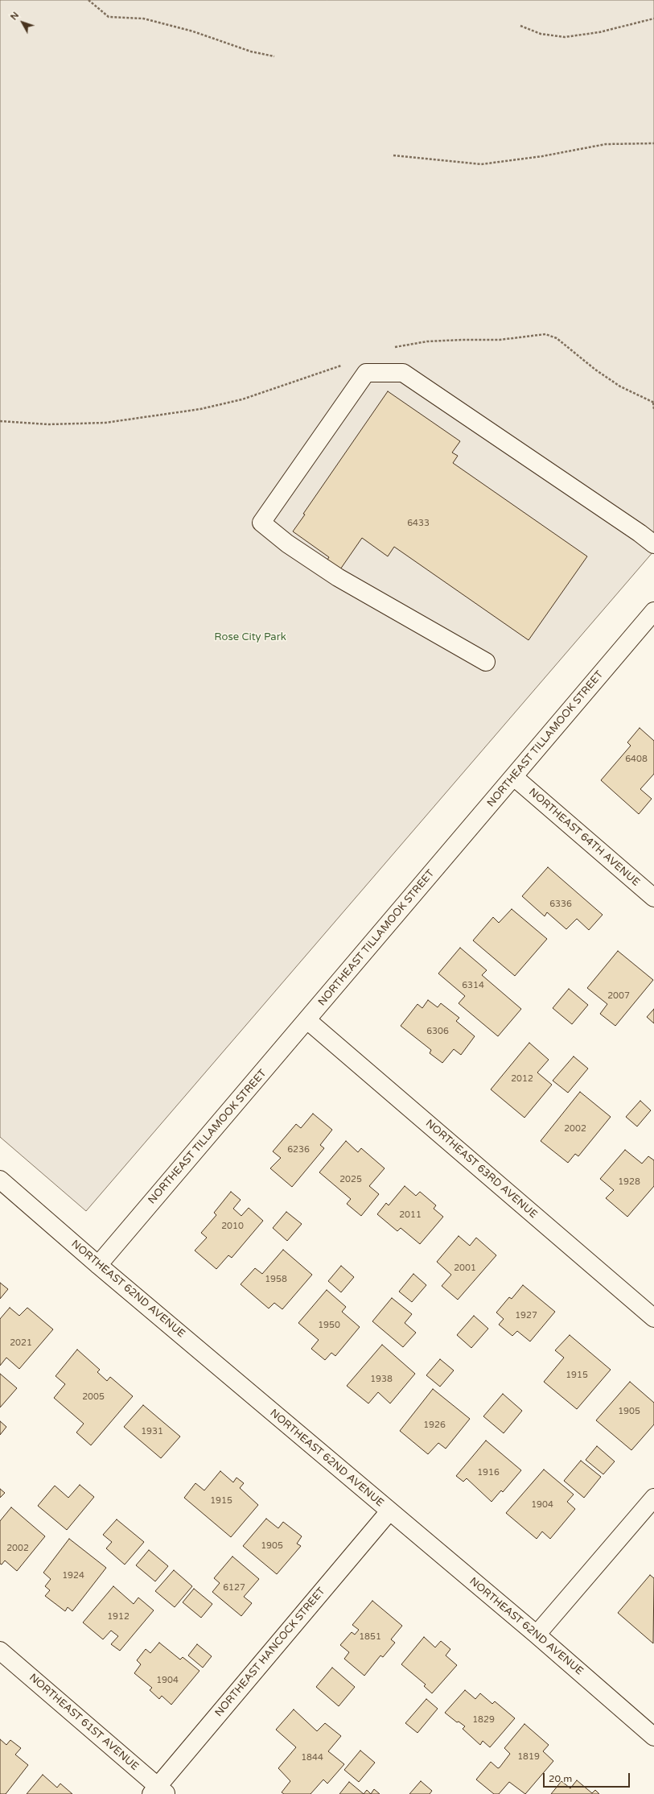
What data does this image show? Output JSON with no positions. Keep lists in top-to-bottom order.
{
  "streets": {
    "street": [
      "NORTHEAST TILLAMOOK STREET",
      "NORTHEAST 64TH AVENUE",
      "NORTHEAST 63RD AVENUE",
      "NORTHEAST 62ND AVENUE",
      "NORTHEAST HANCOCK STREET",
      "NORTHEAST 61ST AVENUE"
    ]
  },
  "crossings": [
    ["NORTHEAST TILLAMOOK STREET", "NORTHEAST 64TH AVENUE"],
    ["NORTHEAST TILLAMOOK STREET", "NORTHEAST 63RD AVENUE"],
    ["NORTHEAST TILLAMOOK STREET", "NORTHEAST 62ND AVENUE"],
    ["NORTHEAST 62ND AVENUE", "NORTHEAST HANCOCK STREET"],
    ["NORTHEAST HANCOCK STREET", "NORTHEAST 61ST AVENUE"]
  ],
  "parks": ["Rose City Park"],
  "house_numbers": [
    "6433",
    "6408",
    "6336",
    "6314",
    "2007",
    "6306",
    "2012",
    "2002",
    "6236",
    "2025",
    "1928",
    "2011",
    "2010",
    "2001",
    "1958",
    "1927",
    "1950",
    "2021",
    "1915",
    "1938",
    "2005",
    "1905",
    "1926",
    "1931",
    "1916",
    "1915",
    "1904",
    "1905",
    "2002",
    "1924",
    "6127",
    "1912",
    "1851",
    "1904",
    "1829",
    "1819",
    "1844"
  ],
  "scale_bar": "20 m",
  "north": "top left"
}
